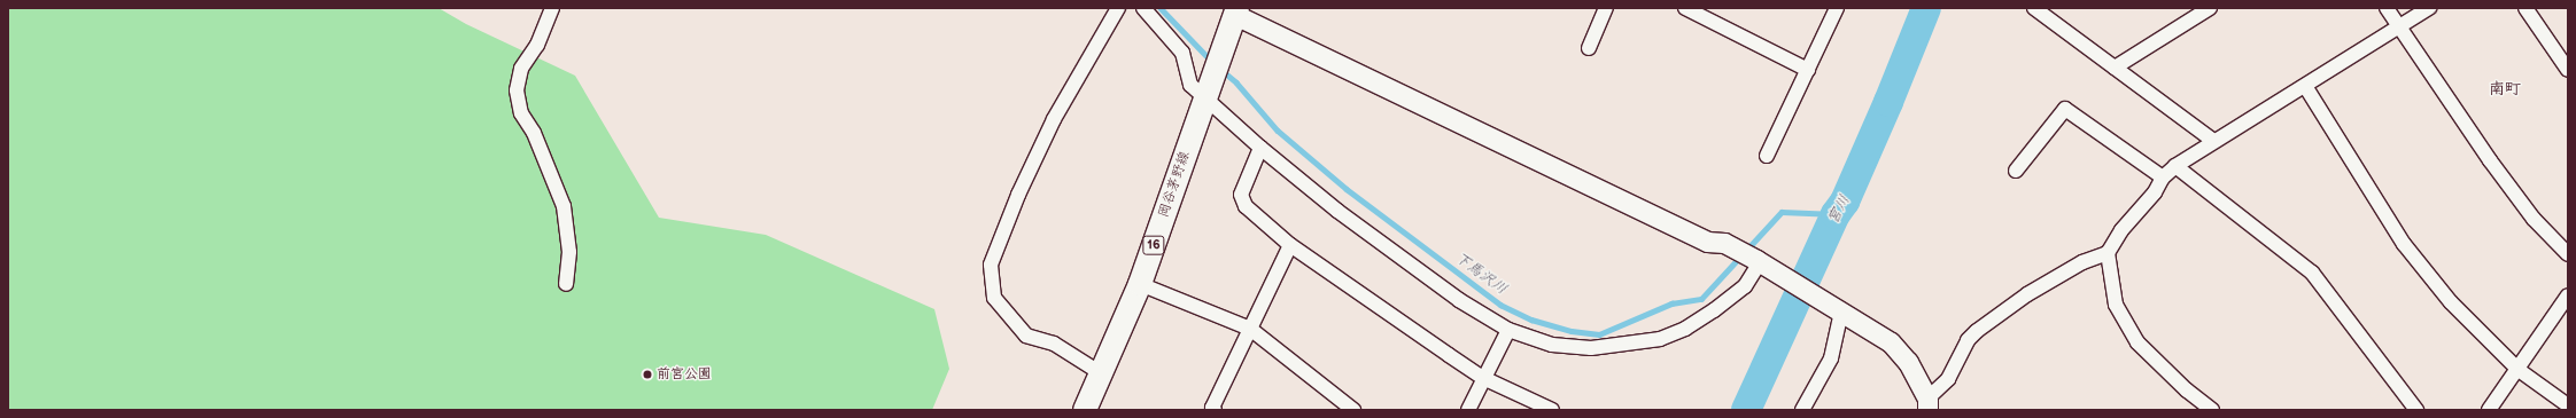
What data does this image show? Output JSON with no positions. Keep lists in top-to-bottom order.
{
  "streets": {
    "main road": ["岡谷茅野線", "16"]
  },
  "districts": ["南町"],
  "water": ["宮川", "下馬沢川"],
  "places": ["前宮公園"]
}
